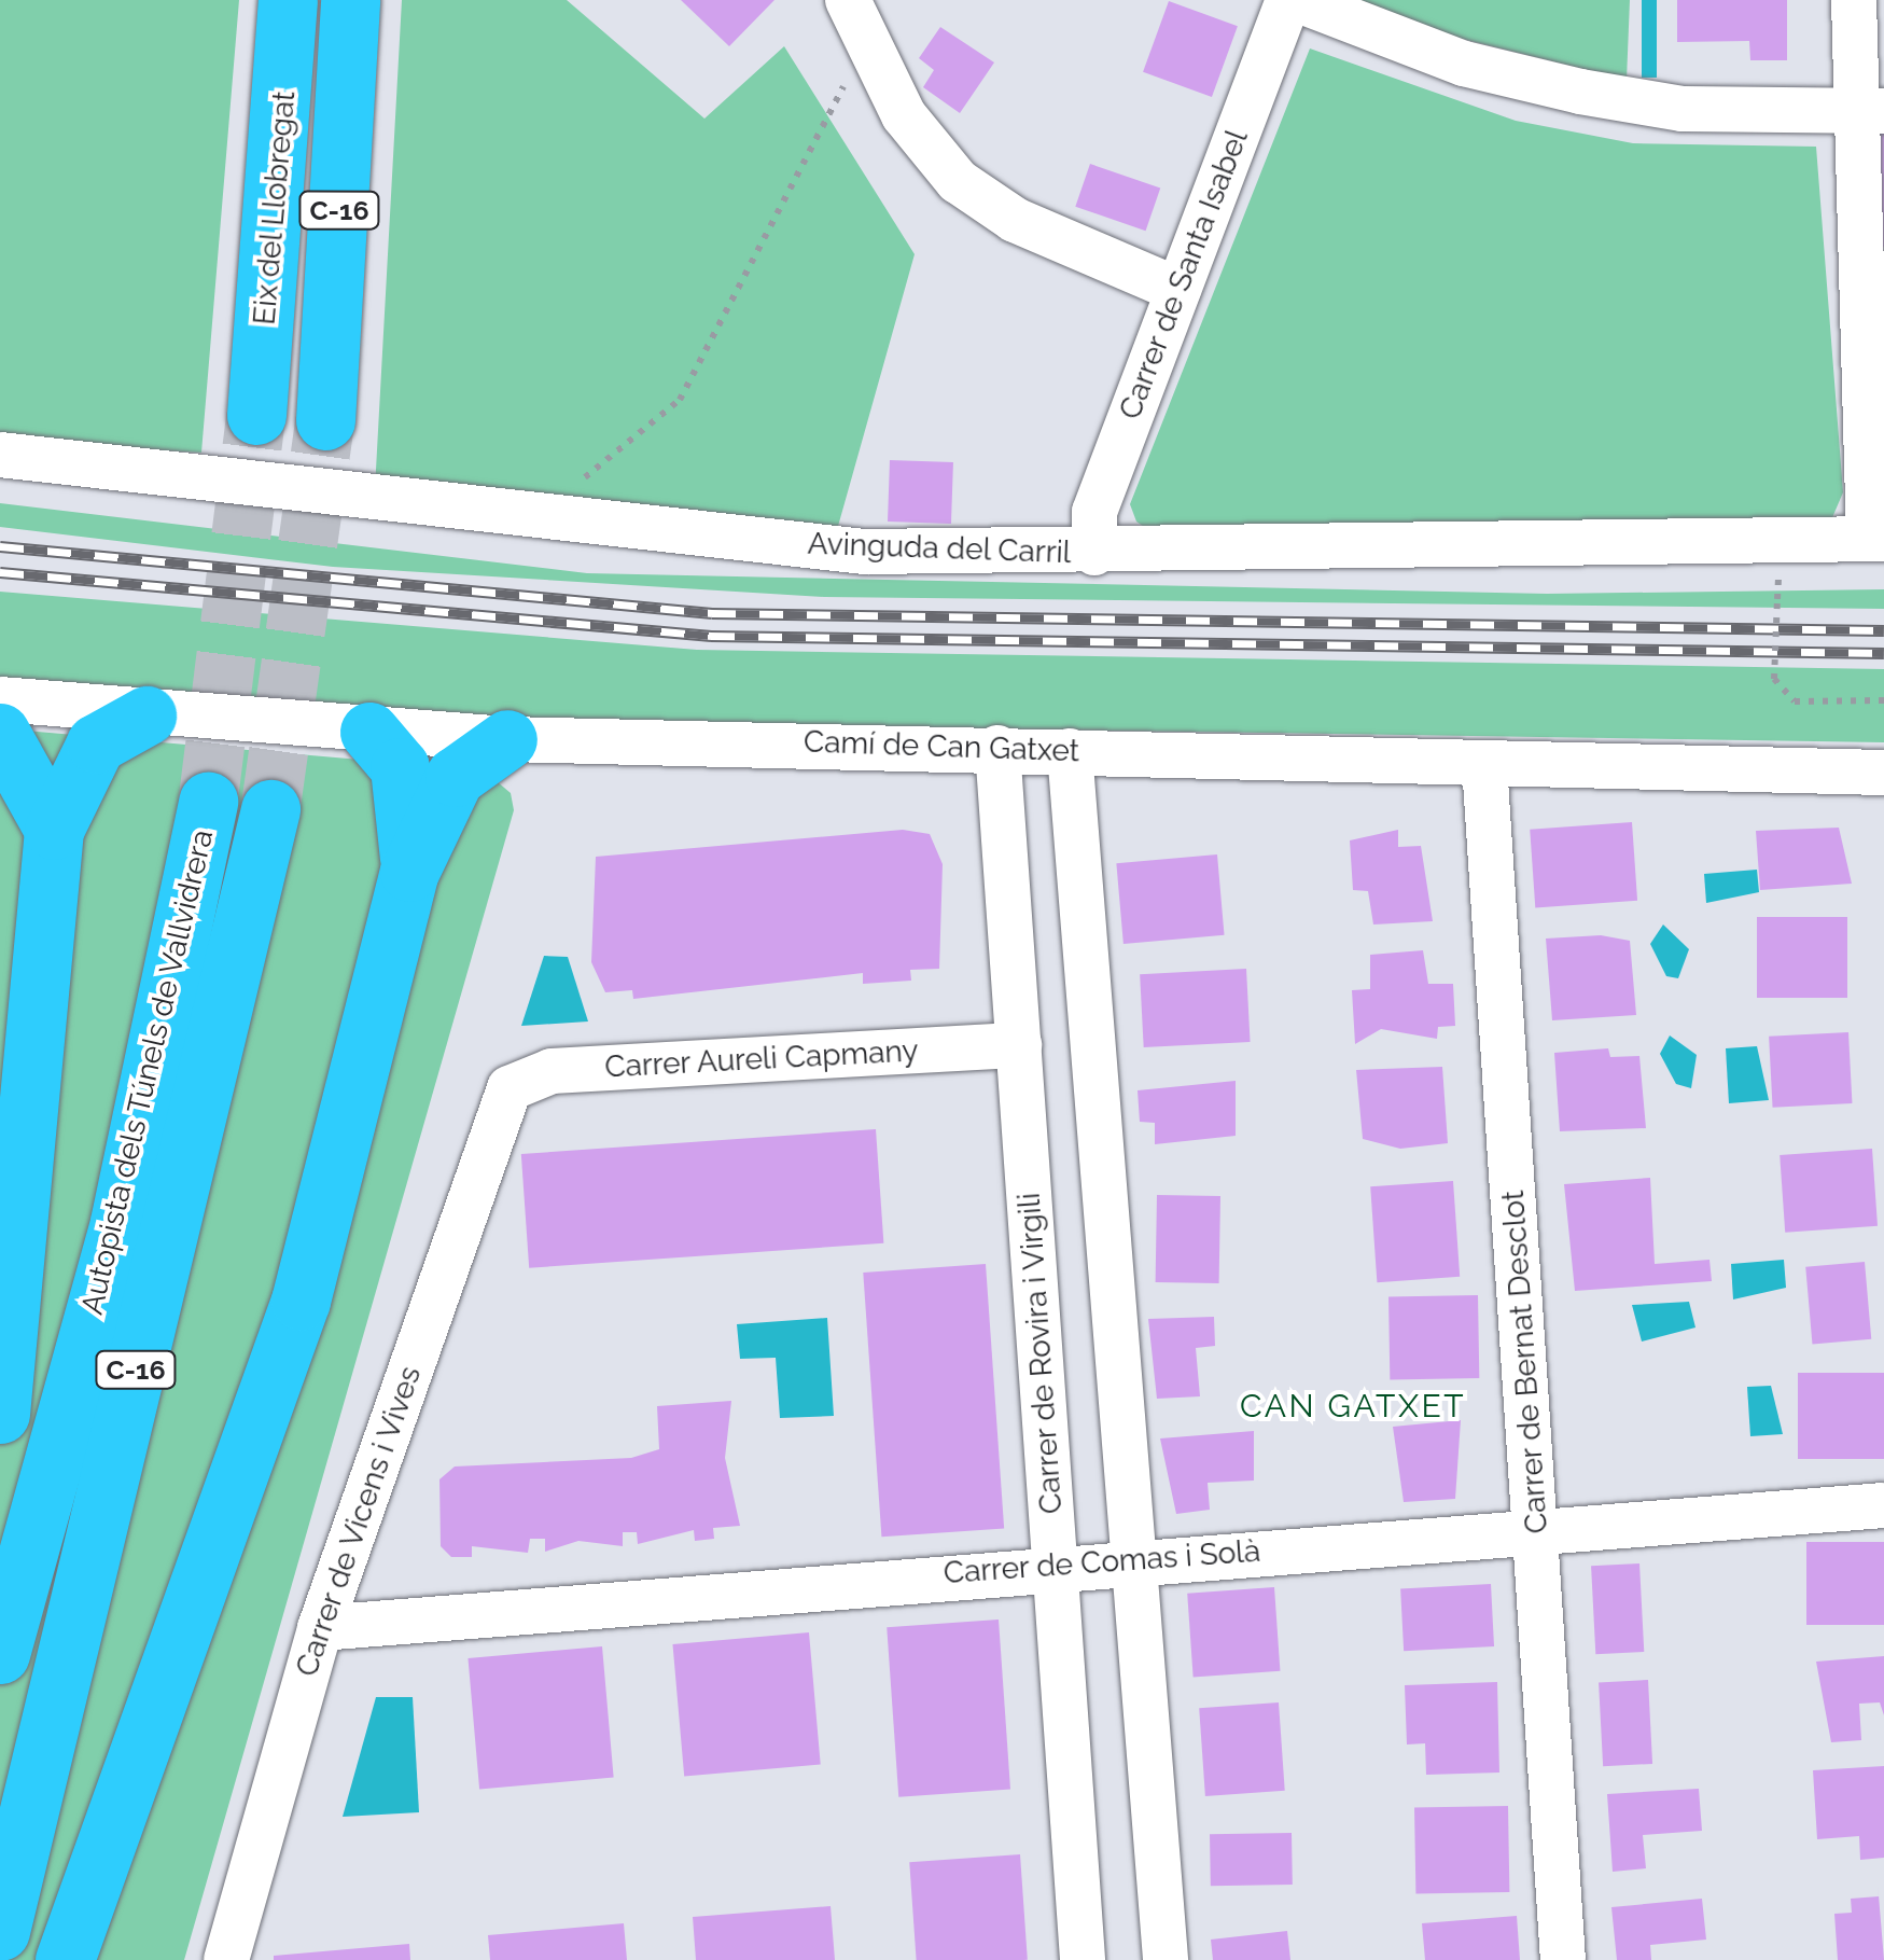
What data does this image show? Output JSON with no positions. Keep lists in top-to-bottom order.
{
  "streets": {
    "highway": ["Eix del Llobregat", "C-16", "Autopista dels Túnels de Vallvidrera"],
    "street": [
      "Carrer de Santa Isabel",
      "Avinguda del Carril",
      "Camí de Can Gatxet",
      "Carrer Aureli Capmany",
      "Carrer de Rovira i Virgili",
      "Carrer de Bernat Desclot",
      "Carrer de Vicens i Vives",
      "Carrer de Comas i Solà"
    ]
  },
  "crossings": [
    ["Carrer de Santa Isabel", "Avinguda del Carril"],
    ["Camí de Can Gatxet", "Carrer de Rovira i Virgili"],
    ["Camí de Can Gatxet", "Carrer de Bernat Desclot"],
    ["Carrer Aureli Capmany", "Carrer de Rovira i Virgili"],
    ["Carrer Aureli Capmany", "Carrer de Vicens i Vives"],
    ["Carrer de Rovira i Virgili", "Carrer de Comas i Solà"],
    ["Carrer de Bernat Desclot", "Carrer de Comas i Solà"],
    ["Carrer de Vicens i Vives", "Carrer de Comas i Solà"]
  ],
  "districts": ["CAN GATXET"]
}
